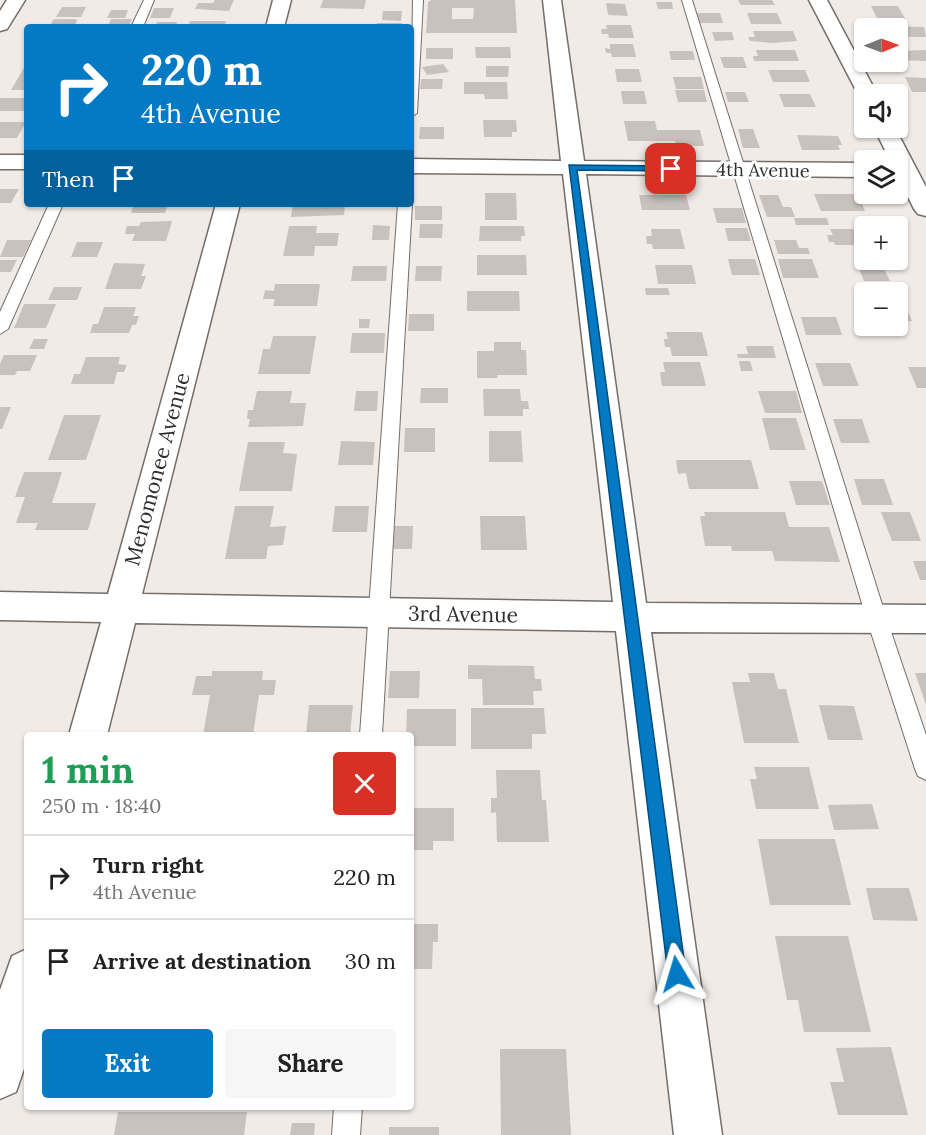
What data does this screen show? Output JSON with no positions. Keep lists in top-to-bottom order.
{
  "streets": {
    "street": ["4th Avenue", "Menomonee Avenue", "3rd Avenue"]
  },
  "crossings": [
    ["Menomonee Avenue", "3rd Avenue"]
  ],
  "north": "right",
  "page": {
    "map_buttons": ["+", "−"],
    "turn": ["220 m", "4th Avenue"],
    "then": "Then",
    "heading": ["1 min", "250 m · 18:40"],
    "list": [
      {
        "name": "Turn right",
        "note": "4th Avenue",
        "value": "220 m"
      },
      {
        "name": "Arrive at destination",
        "value": "30 m"
      }
    ],
    "buttons": ["Exit", "Share"]
  }
}
